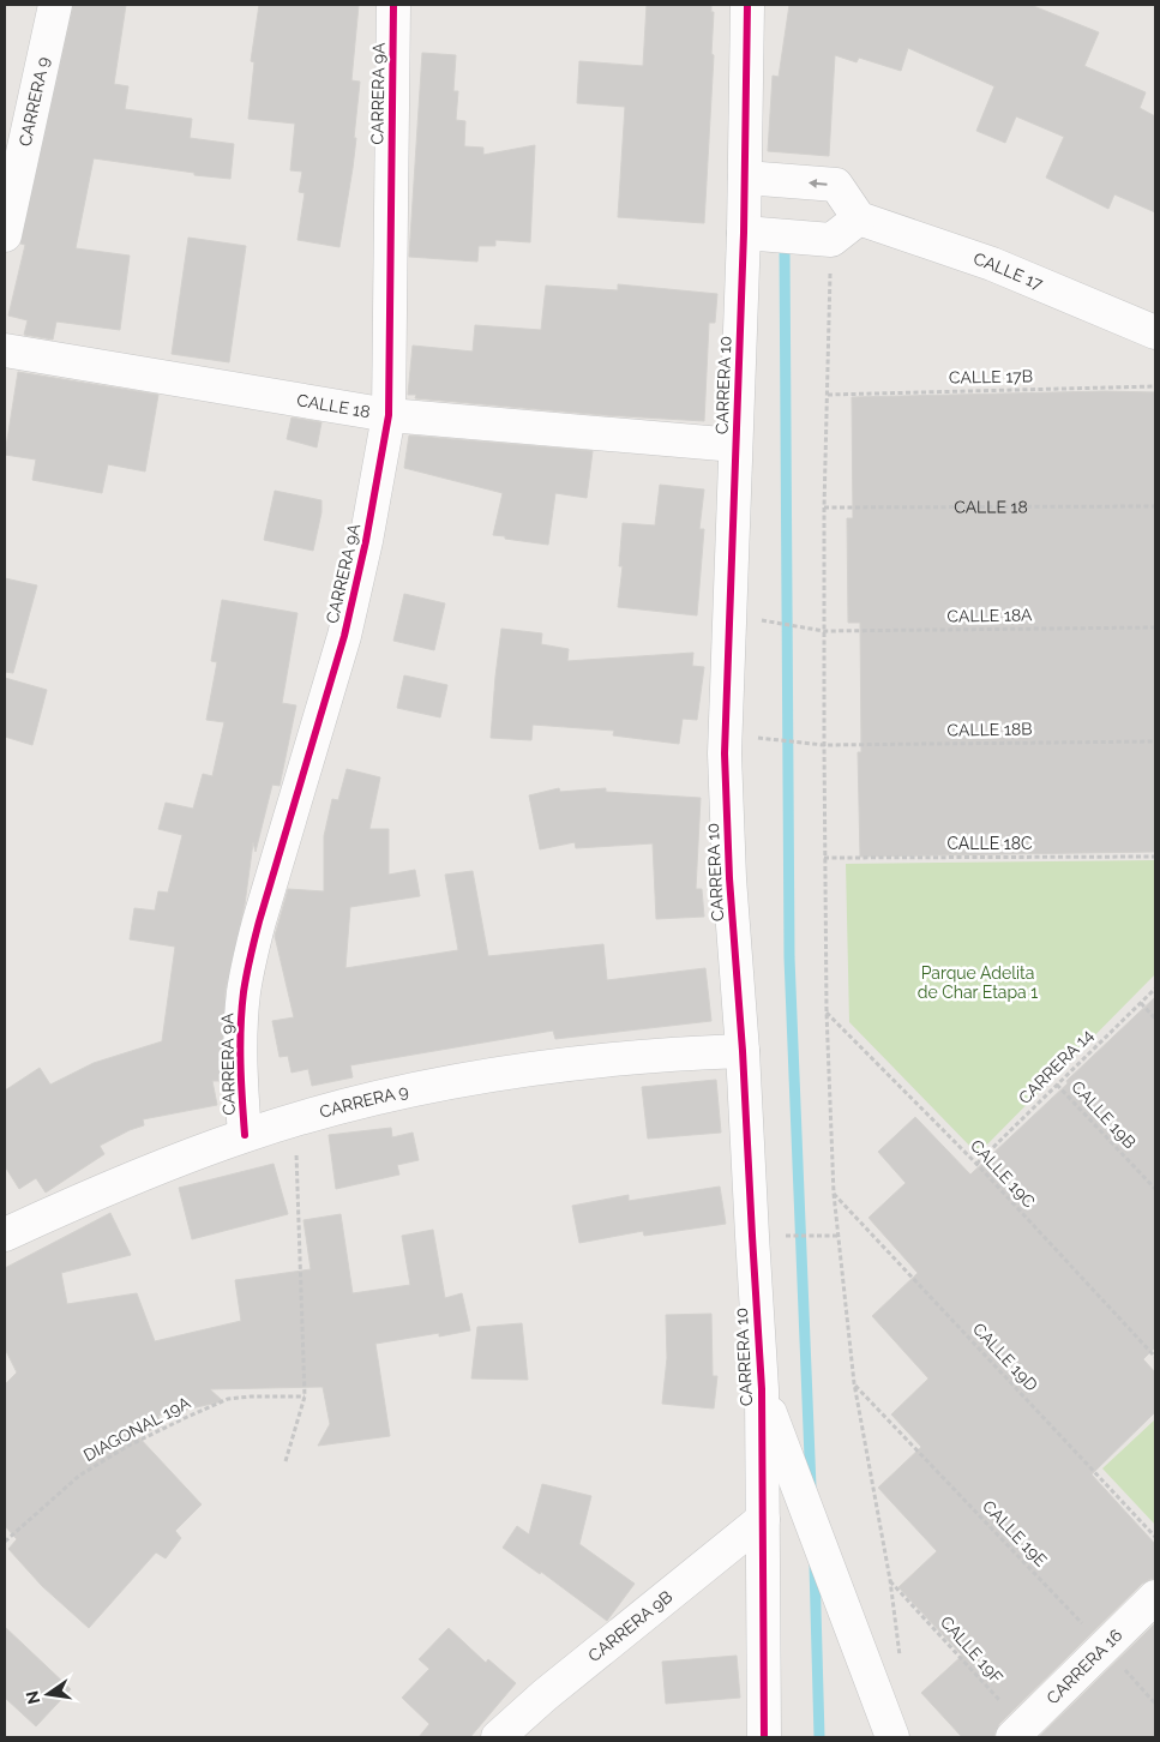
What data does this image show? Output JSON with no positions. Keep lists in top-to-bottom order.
{
  "streets": {
    "street": [
      "CARRERA 9A",
      "CARRERA 9",
      "CALLE 17",
      "CARRERA 10",
      "CALLE 18",
      "CARRERA 9B",
      "CARRERA 16"
    ],
    "path": [
      "CALLE 17B",
      "CALLE 18A",
      "CALLE 18B",
      "CALLE 18C",
      "CARRERA 14",
      "CALLE 19B",
      "CALLE 19C",
      "CALLE 19D",
      "DIAGONAL 19A",
      "CALLE 19E",
      "CALLE 19F"
    ]
  },
  "crossings": [
    ["CARRERA 9A", "CARRERA 9"],
    ["CARRERA 9A", "CALLE 18"],
    ["CARRERA 9", "CARRERA 10"],
    ["CARRERA 10", "CALLE 18"],
    ["CARRERA 10", "CARRERA 9B"],
    ["CARRERA 14", "CALLE 19B"],
    ["CARRERA 14", "CALLE 19C"],
    ["CALLE 19E", "CARRERA 16"],
    ["CALLE 19F", "CARRERA 16"]
  ],
  "parks": ["Parque Adelita de Char Etapa 1"],
  "north": "left"
}
